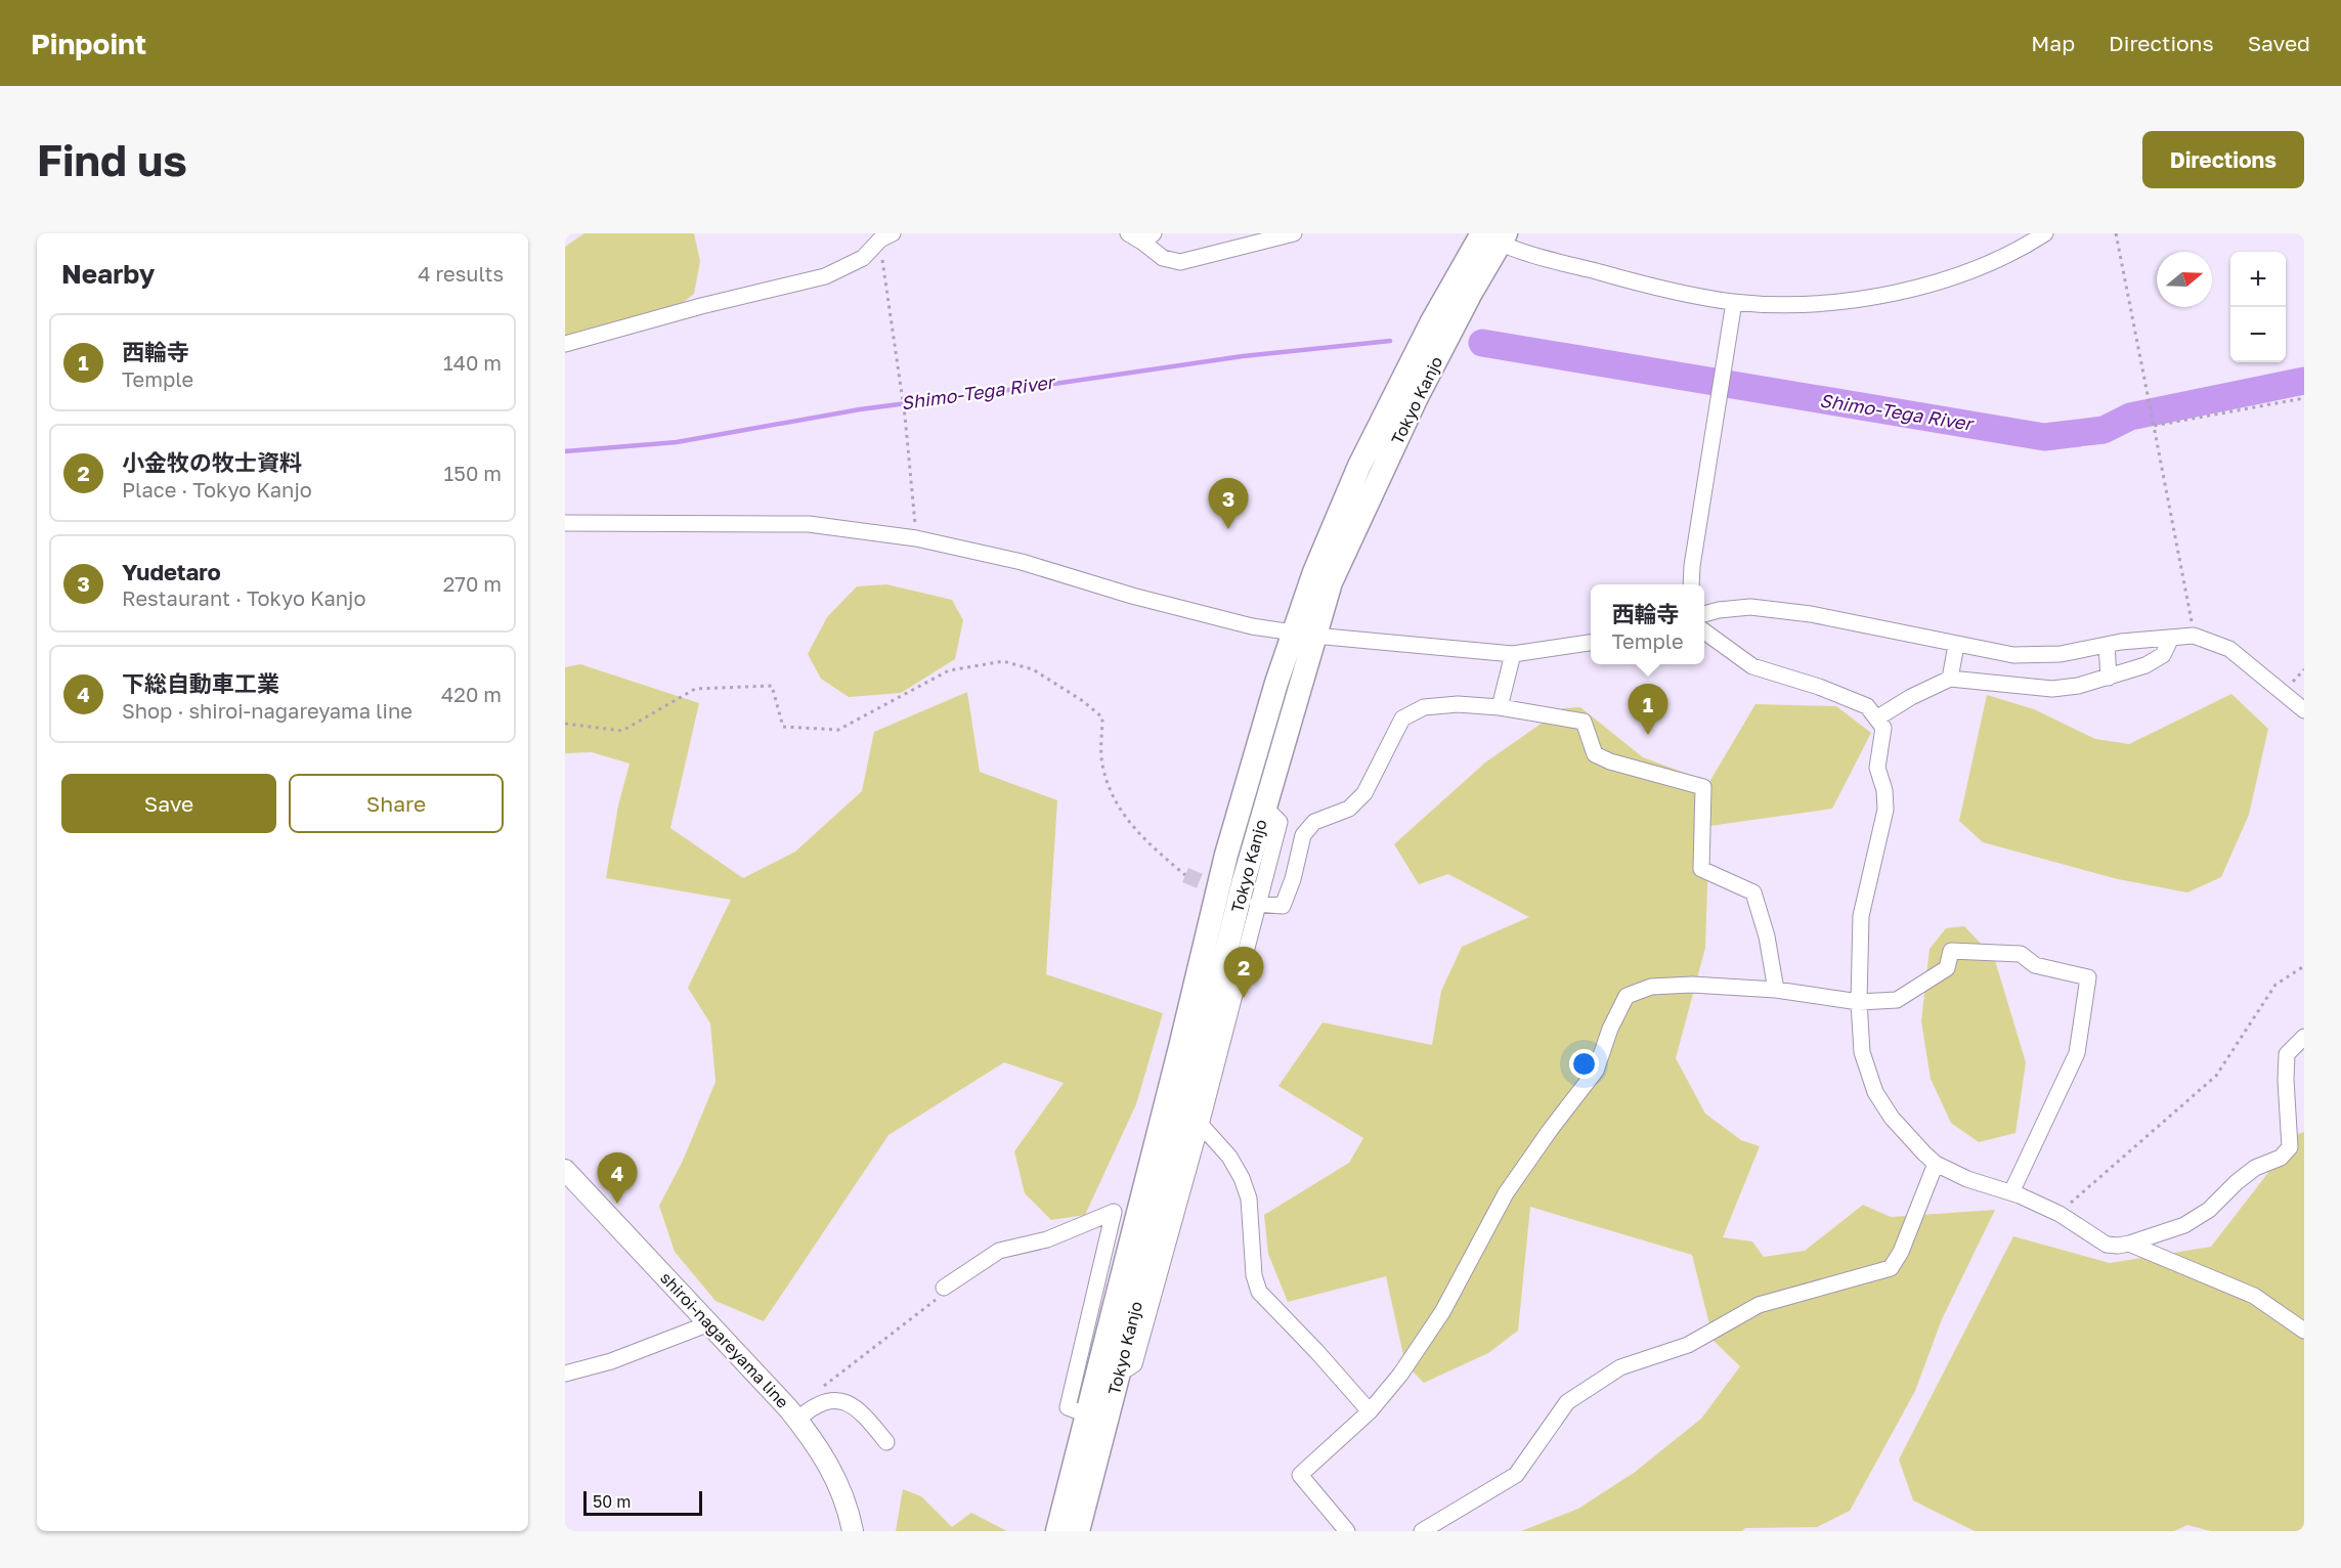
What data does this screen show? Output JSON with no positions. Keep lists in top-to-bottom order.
{
  "streets": {
    "highway": ["Tokyo Kanjo"],
    "main road": ["shiroi-nagareyama line"]
  },
  "water": ["Shimo-Tega River"],
  "scale_bar": "50 m",
  "north": "right",
  "page": {
    "header": "Pinpoint",
    "nav": ["Map", "Directions", "Saved"],
    "buttons": [
      "Directions",
      ["Save", "Share"]
    ],
    "title": "Find us",
    "heading": ["Nearby", "4 results"],
    "map_buttons": ["+", "−"],
    "list": [
      {
        "mark": "1",
        "name": "西輪寺",
        "note": "Temple",
        "value": "140 m"
      },
      {
        "mark": "2",
        "name": "小金牧の牧士資料",
        "note": "Place · Tokyo Kanjo",
        "value": "150 m"
      },
      {
        "mark": "3",
        "name": "Yudetaro",
        "note": "Restaurant · Tokyo Kanjo",
        "value": "270 m"
      },
      {
        "mark": "4",
        "name": "下総自動車工業",
        "note": "Shop · shiroi-nagareyama line",
        "value": "420 m"
      }
    ],
    "pins": [
      "3",
      "1",
      "2",
      "4"
    ],
    "popup": ["西輪寺", "Temple"],
    "scale": "50 m"
  }
}
